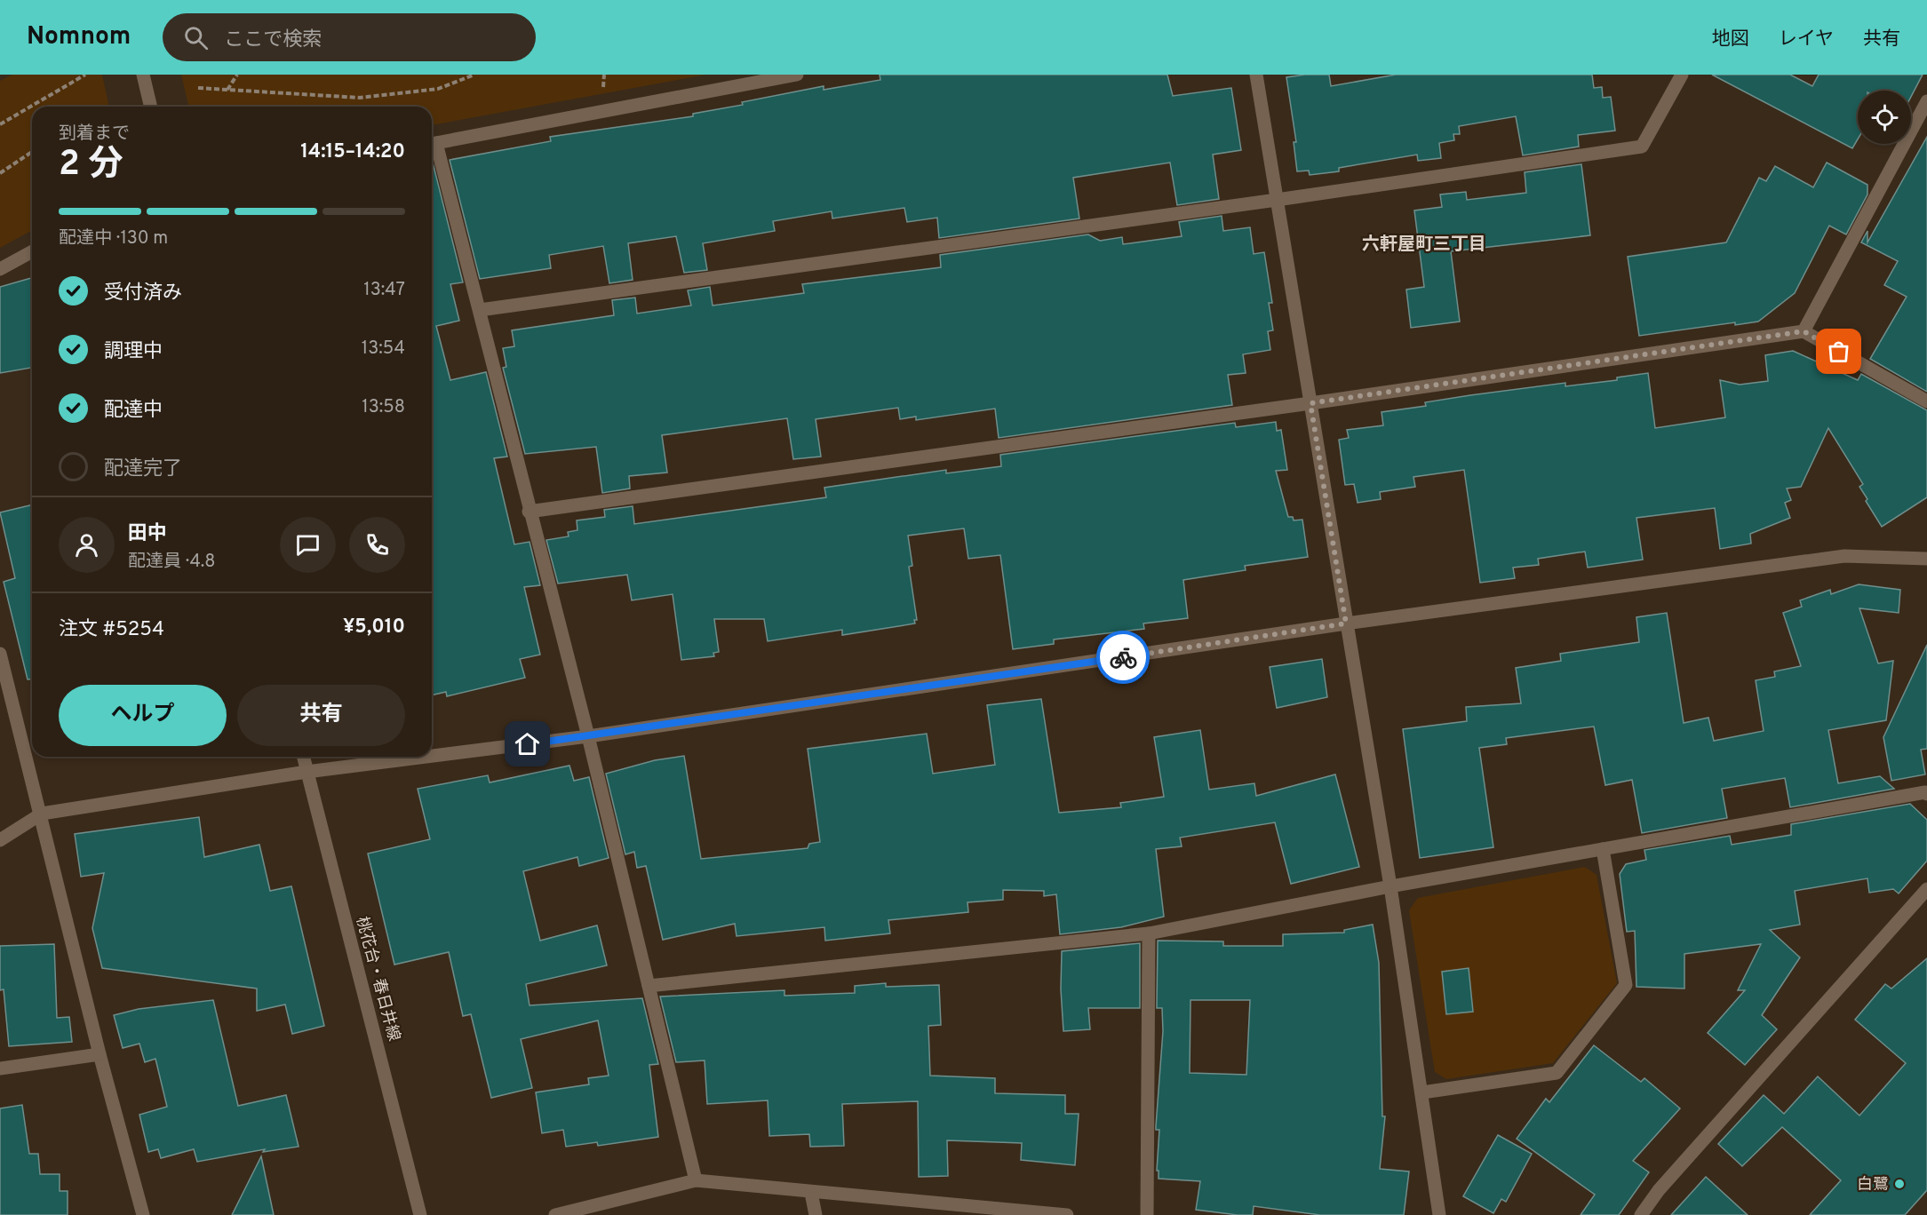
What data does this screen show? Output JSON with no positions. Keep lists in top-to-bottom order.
{
  "streets": {
    "street": ["桃花台・春日井線"]
  },
  "districts": ["六軒屋町三丁目"],
  "places": ["白鷺"],
  "page": {
    "header": "Nomnom",
    "search": "ここで検索",
    "nav": ["地図", "レイヤ", "共有"],
    "heading": ["2 分", "到着まで", "14:15–14:20"],
    "panel": [
      "田中",
      "配達員 · 4.8",
      "注文 #5254",
      "¥5,010"
    ],
    "bar": "配達中 · 130 m",
    "list": [
      ["受付済み", "13:47"],
      ["調理中", "13:54"],
      ["配達中", "13:58"],
      "配達完了"
    ],
    "buttons": ["ヘルプ", "共有"]
  }
}
